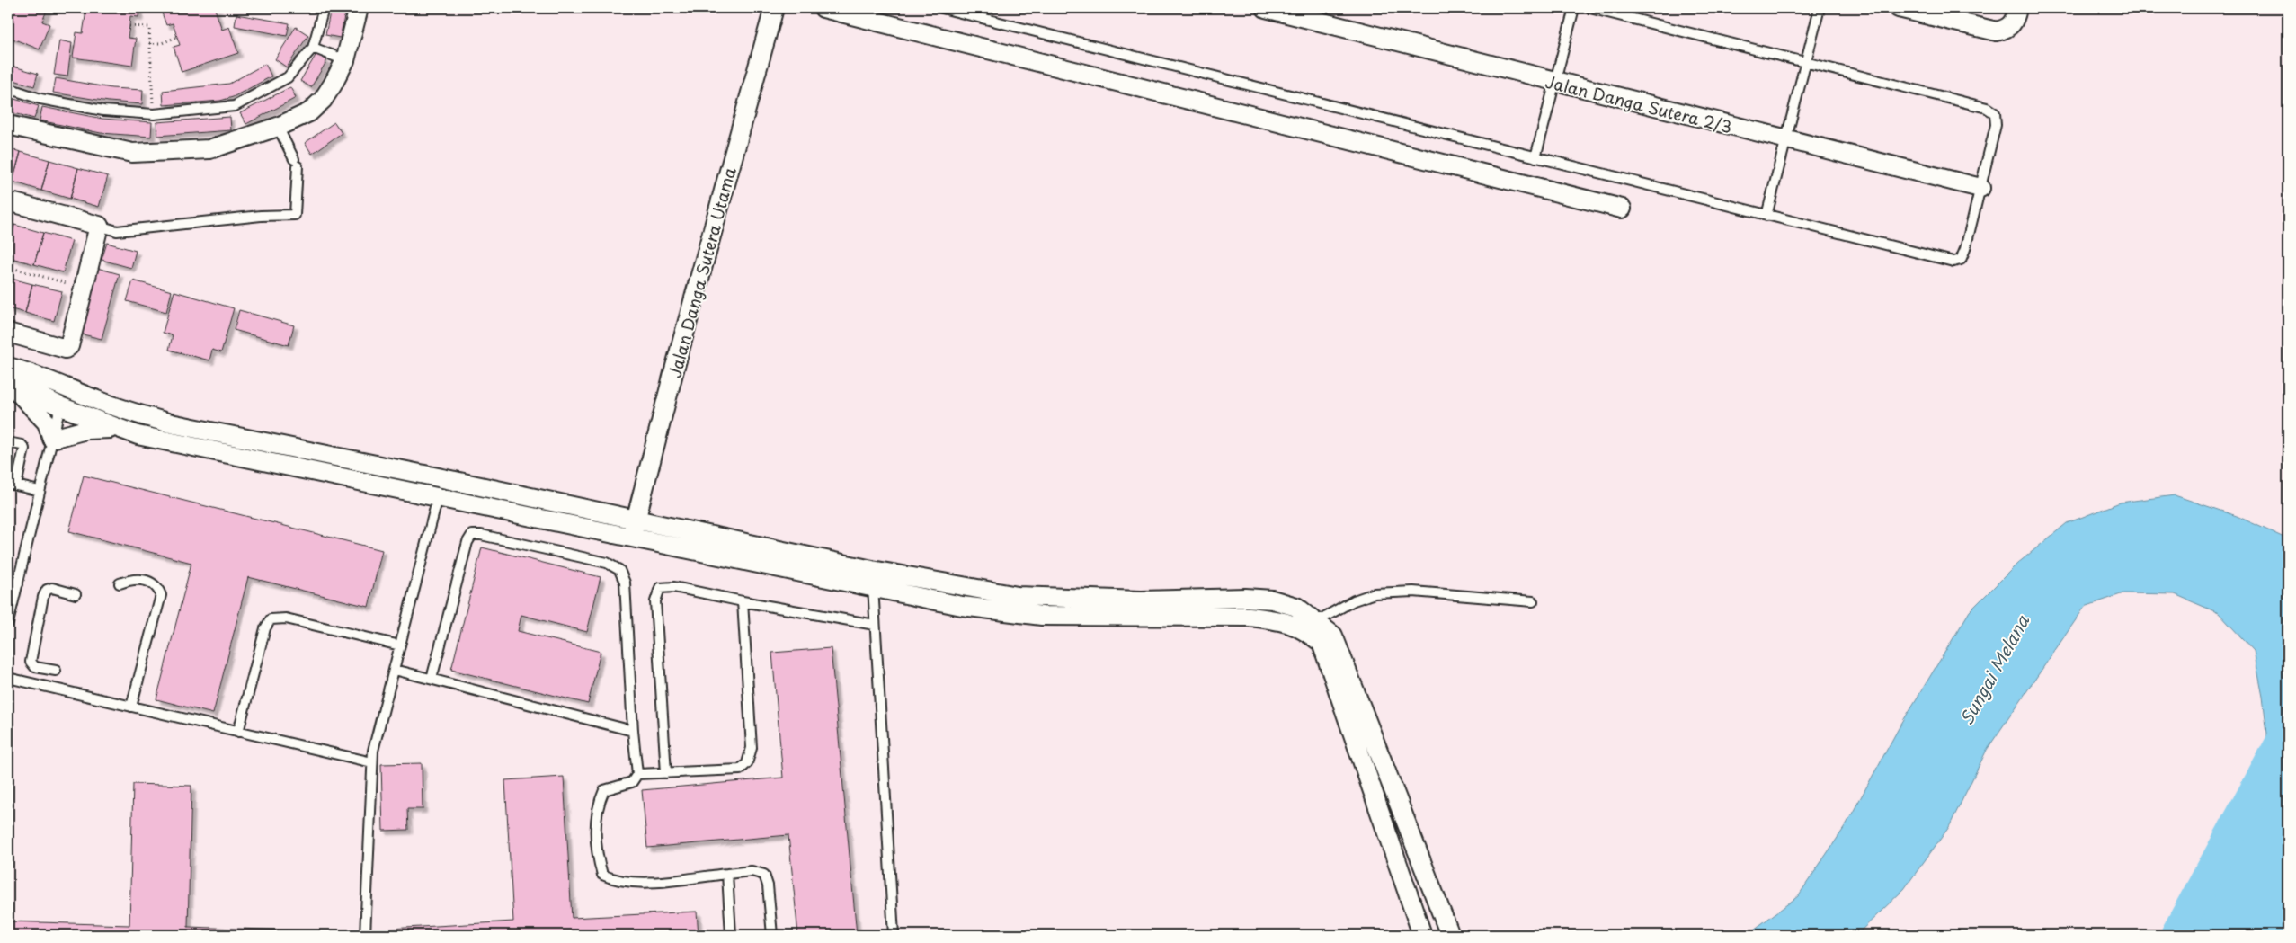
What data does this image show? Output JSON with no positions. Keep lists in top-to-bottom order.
{
  "streets": {
    "street": ["Jalan Danga Sutera 2/3", "Jalan Danga Sutera Utama"]
  },
  "water": ["Sungai Melana"]
}
